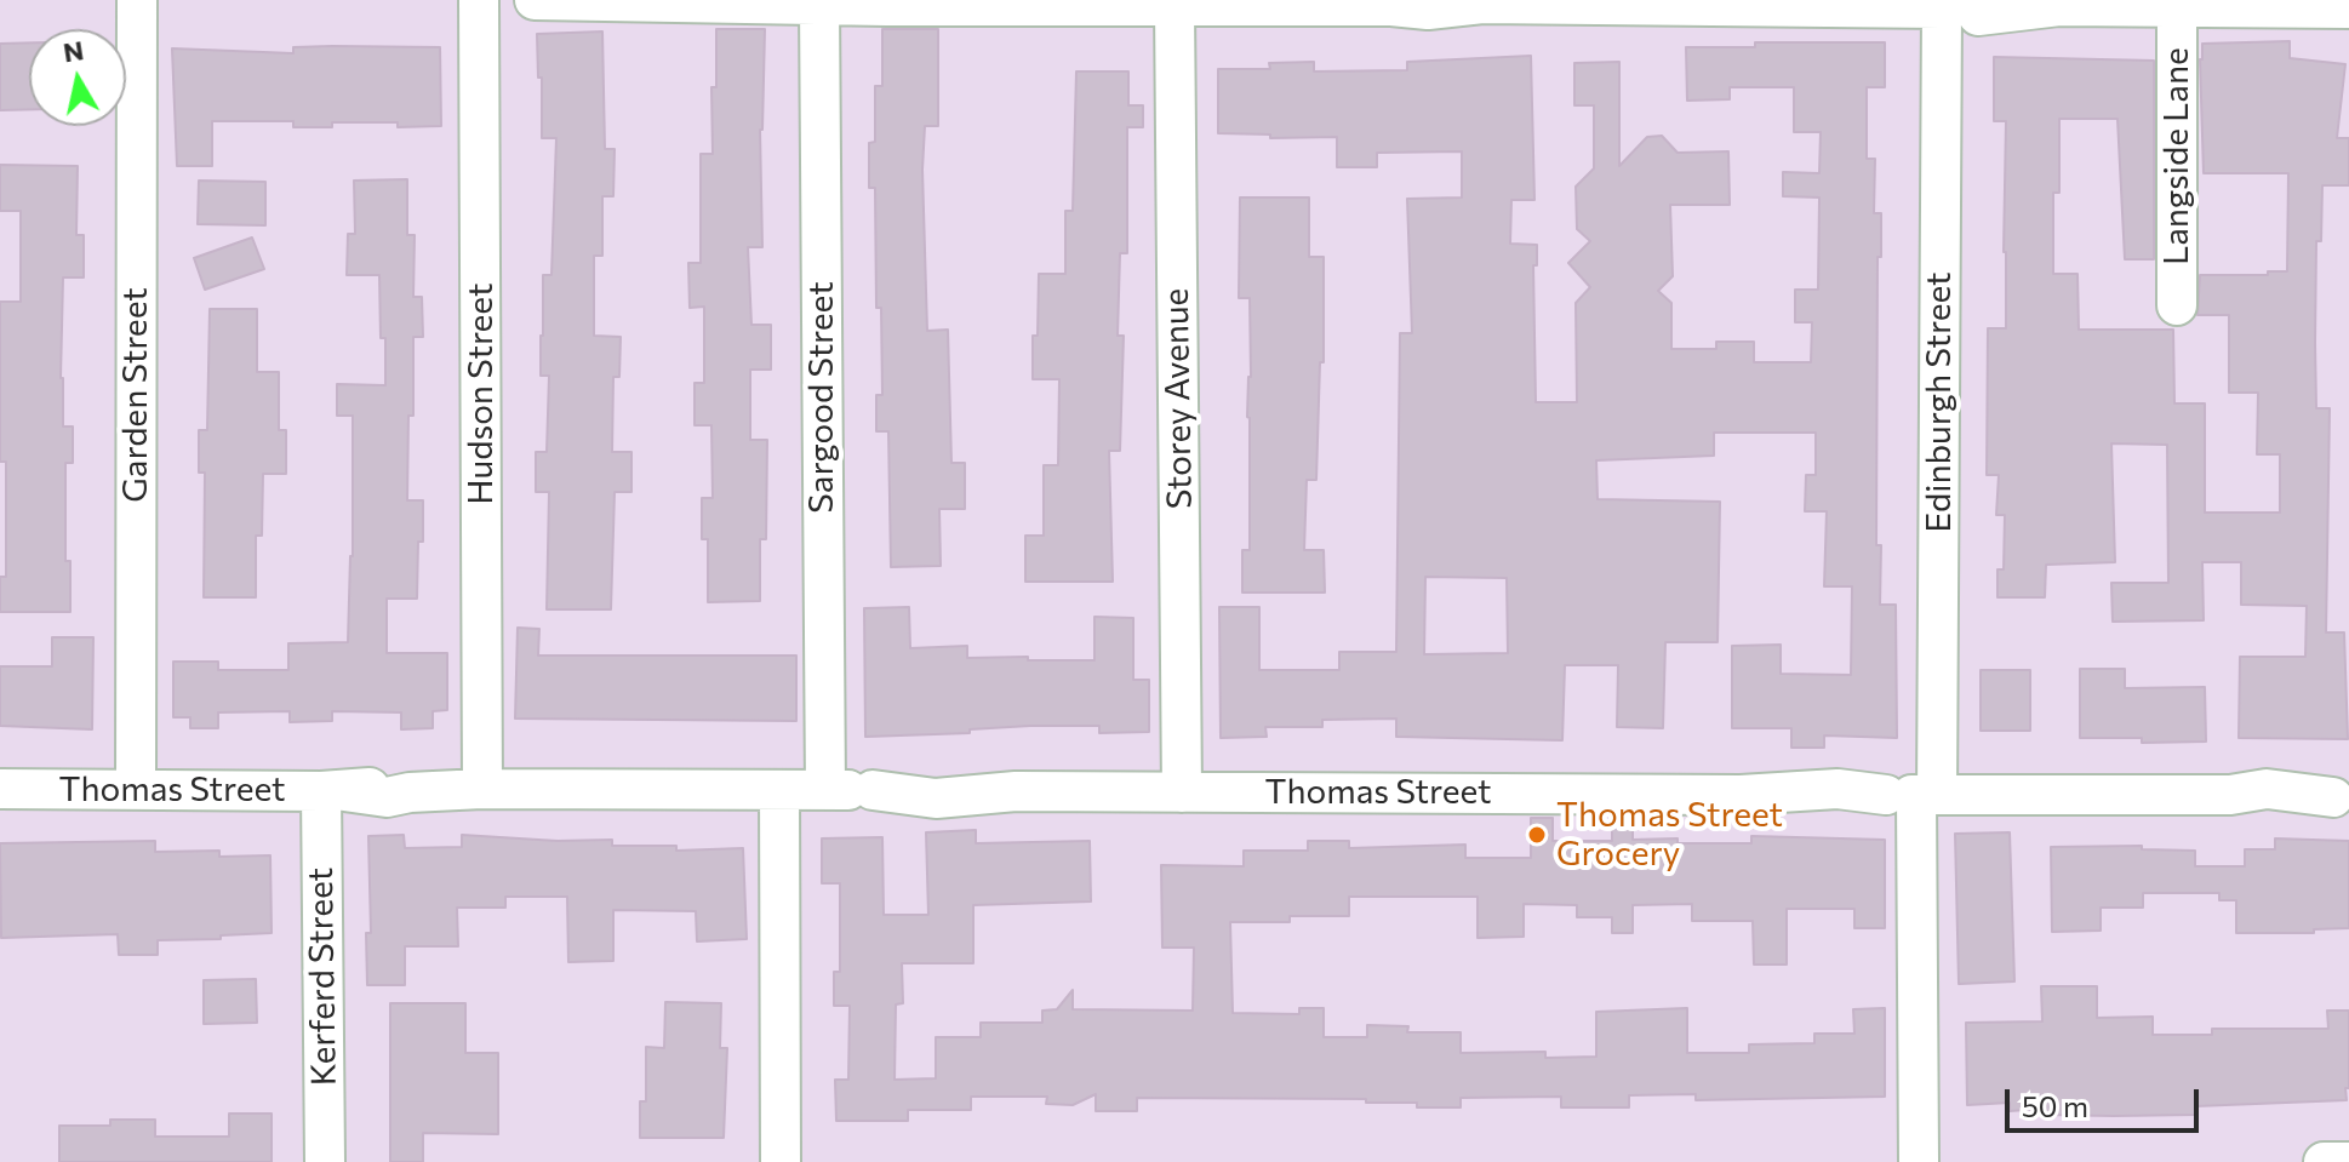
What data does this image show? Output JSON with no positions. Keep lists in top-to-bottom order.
{
  "streets": {
    "street": [
      "Langside Lane",
      "Hudson Street",
      "Garden Street",
      "Sargood Street",
      "Storey Avenue",
      "Edinburgh Street",
      "Thomas Street",
      "Kerferd Street"
    ]
  },
  "crossings": [
    ["Hudson Street", "Thomas Street"],
    ["Garden Street", "Thomas Street"],
    ["Sargood Street", "Thomas Street"],
    ["Storey Avenue", "Thomas Street"],
    ["Edinburgh Street", "Thomas Street"],
    ["Thomas Street", "Kerferd Street"]
  ],
  "places": ["Thomas Street Grocery"],
  "scale_bar": "50 m",
  "north": "top"
}
